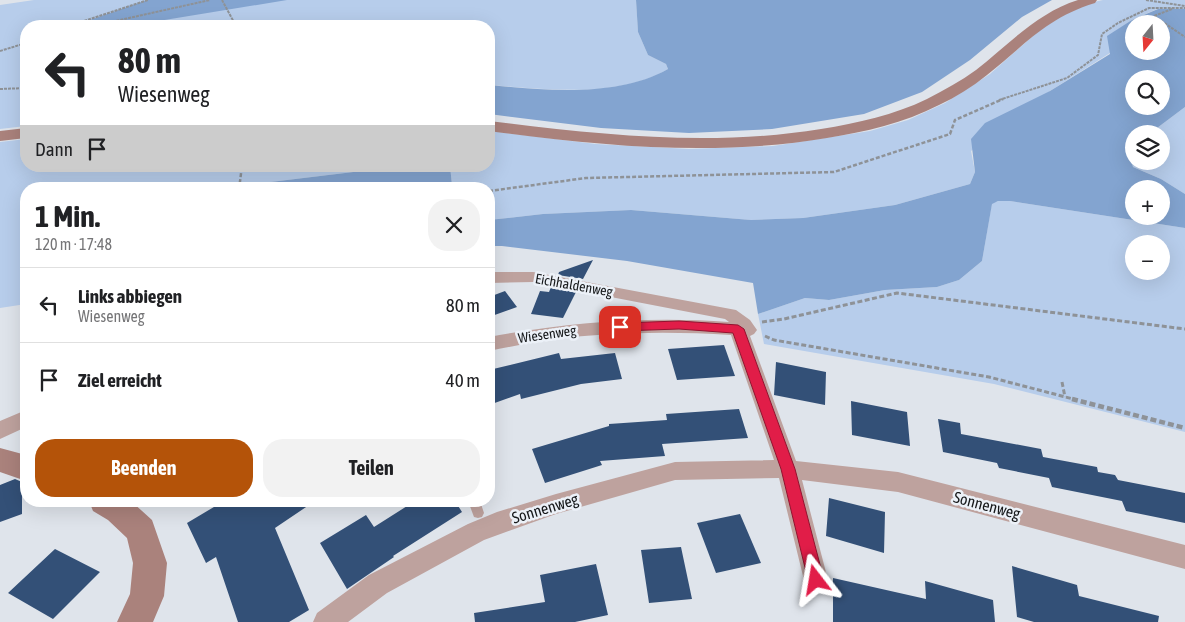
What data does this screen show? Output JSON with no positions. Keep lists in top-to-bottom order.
{
  "streets": {
    "street": ["Eichhaldenweg", "Wiesenweg", "Sonnenweg"]
  },
  "crossings": [
    ["Eichhaldenweg", "Wiesenweg"]
  ],
  "north": "bottom",
  "page": {
    "map_buttons": ["+", "−"],
    "turn": ["80 m", "Wiesenweg"],
    "then": "Dann",
    "heading": ["1 Min.", "120 m · 17:48"],
    "list": [
      {
        "name": "Links abbiegen",
        "note": "Wiesenweg",
        "value": "80 m"
      },
      {
        "name": "Ziel erreicht",
        "value": "40 m"
      }
    ],
    "buttons": ["Beenden", "Teilen"]
  }
}
